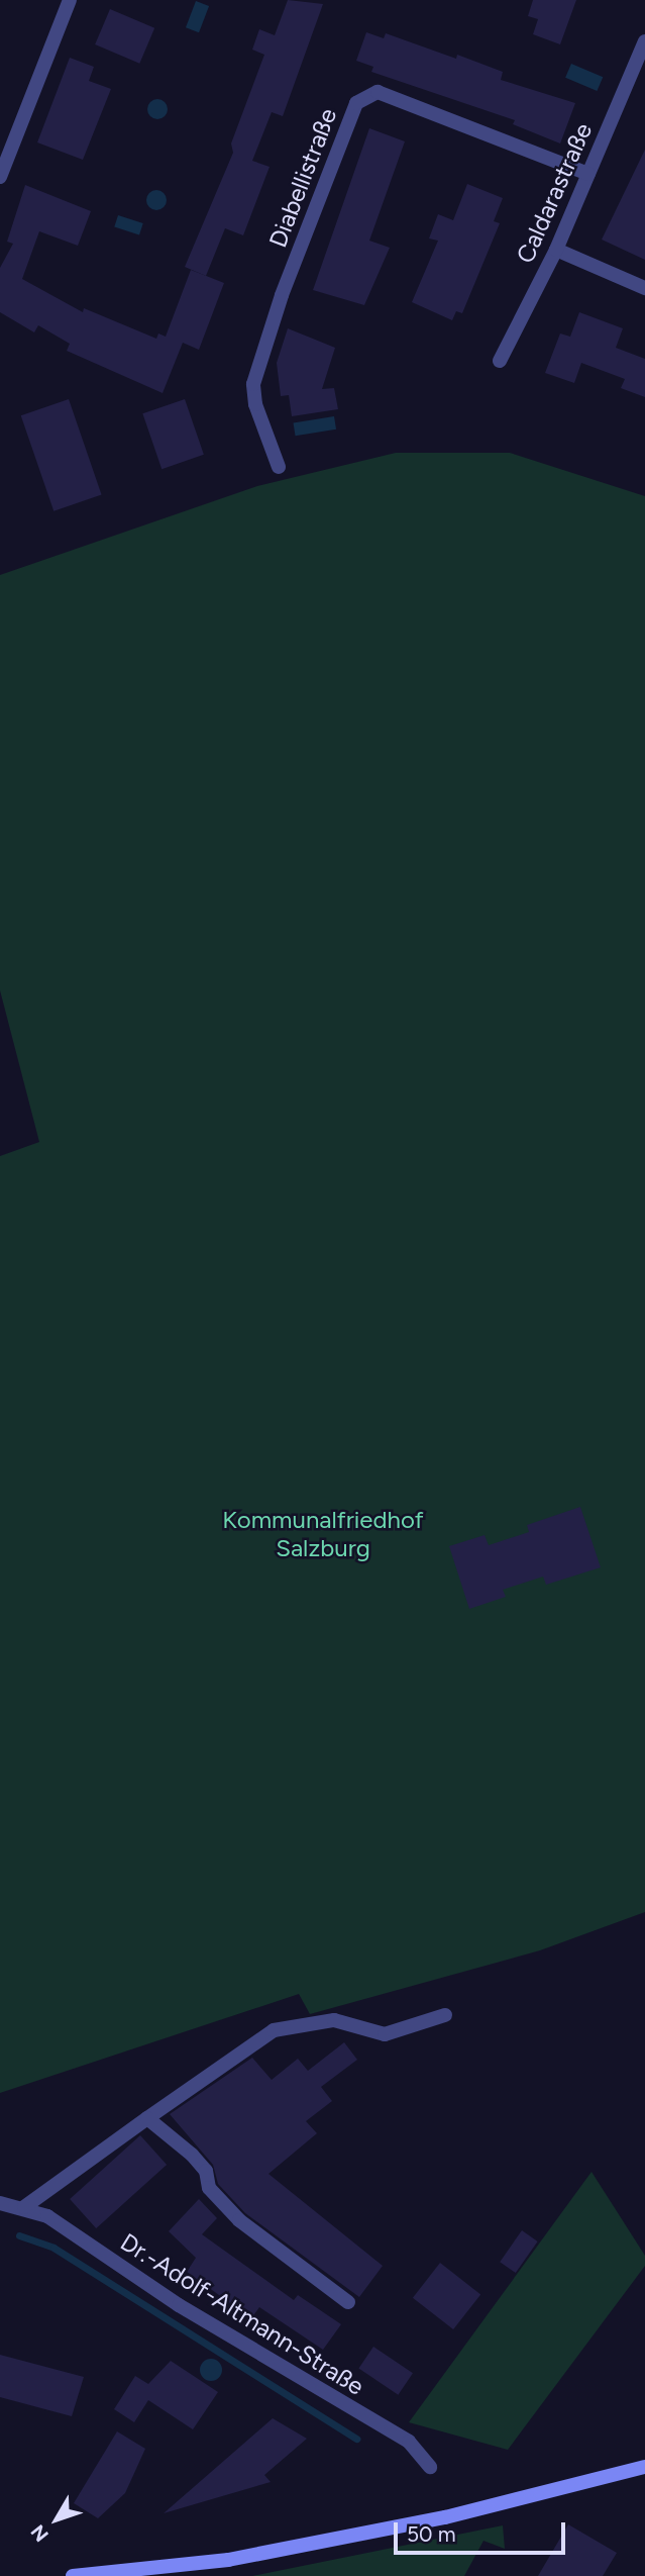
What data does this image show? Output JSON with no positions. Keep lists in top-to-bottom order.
{
  "streets": {
    "street": ["Diabellistraße", "Caldarastraße", "Dr.-Adolf-Altmann-Straße"]
  },
  "crossings": [
    ["Diabellistraße", "Caldarastraße"]
  ],
  "parks": ["Kommunalfriedhof Salzburg"],
  "scale_bar": "50 m",
  "north": "bottom left"
}
